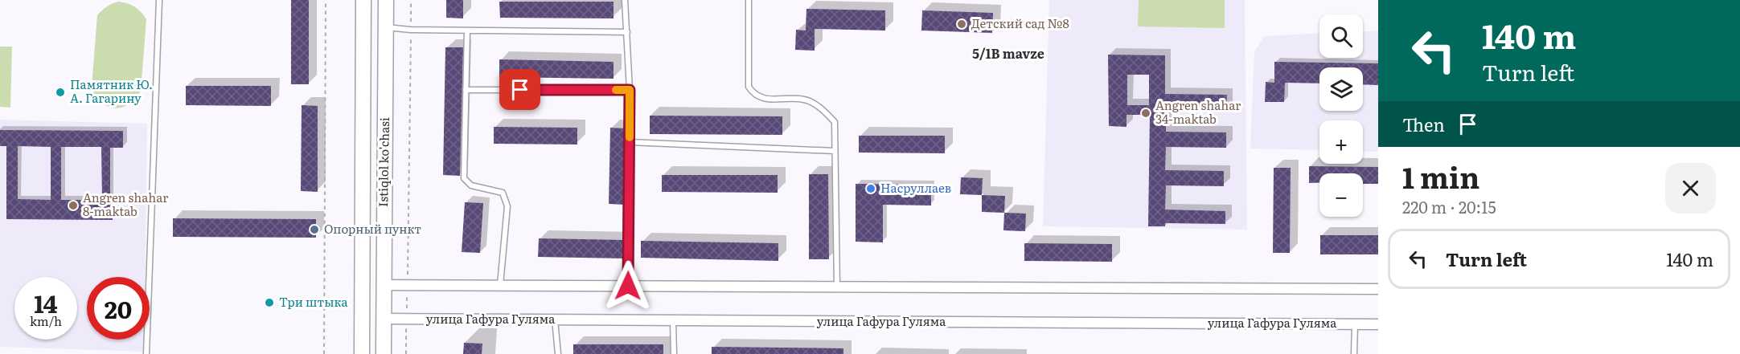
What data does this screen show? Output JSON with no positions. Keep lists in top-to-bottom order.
{
  "streets": {
    "main road": ["Istiqlol ko'chasi"],
    "street": ["улица Гафура Гуляма"]
  },
  "crossings": [
    ["Istiqlol ko'chasi", "улица Гафура Гуляма"]
  ],
  "districts": ["5/1B mavze"],
  "places": [
    "Детский сад №8",
    "Памятник Ю. А. Гагарину",
    "Angren shahar 34-maktab",
    "Насруллаев",
    "Angren shahar 8-maktab",
    "Опорный пункт",
    "Три штыка"
  ],
  "page": {
    "turn": ["140 m", "Turn left"],
    "map_buttons": ["+", "−"],
    "then": "Then",
    "heading": ["1 min", "220 m · 20:15"],
    "list": [
      {
        "name": "Turn left",
        "value": "140 m"
      }
    ],
    "speed": "14 km/h",
    "limit": "20"
  }
}
